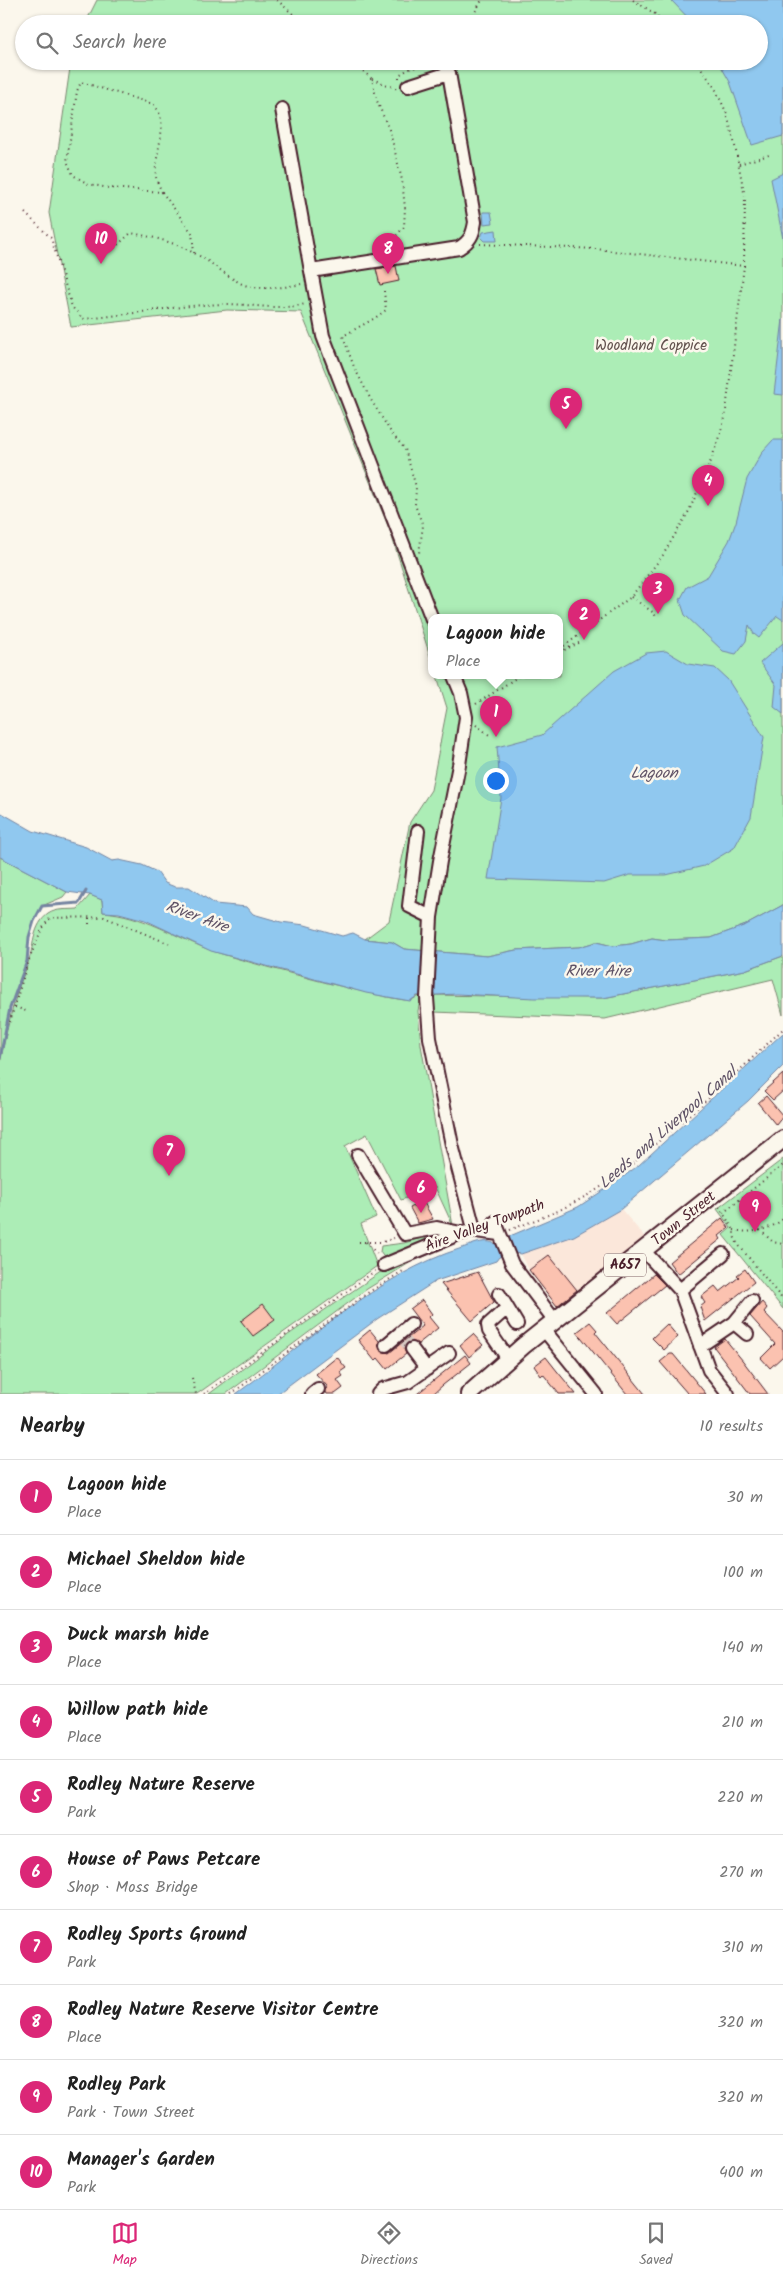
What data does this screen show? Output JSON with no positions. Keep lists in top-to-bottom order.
{
  "streets": {
    "main road": ["Town Street", "A657"],
    "path": ["Aire Valley Towpath"]
  },
  "water": ["Lagoon", "River Aire", "Leeds and Liverpool Canal"],
  "parks": ["Woodland Coppice"],
  "page": {
    "search": "Search here",
    "pins": [
      "10",
      "8",
      "5",
      "4",
      "3",
      "2",
      "1",
      "7",
      "6",
      "9"
    ],
    "popup": ["Lagoon hide", "Place"],
    "heading": ["Nearby", "10 results"],
    "list": [
      {
        "mark": "1",
        "name": "Lagoon hide",
        "note": "Place",
        "value": "30 m"
      },
      {
        "mark": "2",
        "name": "Michael Sheldon hide",
        "note": "Place",
        "value": "100 m"
      },
      {
        "mark": "3",
        "name": "Duck marsh hide",
        "note": "Place",
        "value": "140 m"
      },
      {
        "mark": "4",
        "name": "Willow path hide",
        "note": "Place",
        "value": "210 m"
      },
      {
        "mark": "5",
        "name": "Rodley Nature Reserve",
        "note": "Park",
        "value": "220 m"
      },
      {
        "mark": "6",
        "name": "House of Paws Petcare",
        "note": "Shop · Moss Bridge",
        "value": "270 m"
      },
      {
        "mark": "7",
        "name": "Rodley Sports Ground",
        "note": "Park",
        "value": "310 m"
      },
      {
        "mark": "8",
        "name": "Rodley Nature Reserve Visitor Centre",
        "note": "Place",
        "value": "320 m"
      },
      {
        "mark": "9",
        "name": "Rodley Park",
        "note": "Park · Town Street",
        "value": "320 m"
      },
      {
        "mark": "10",
        "name": "Manager's Garden",
        "note": "Park",
        "value": "400 m"
      }
    ],
    "nav": ["Map", "Directions", "Saved"]
  }
}
